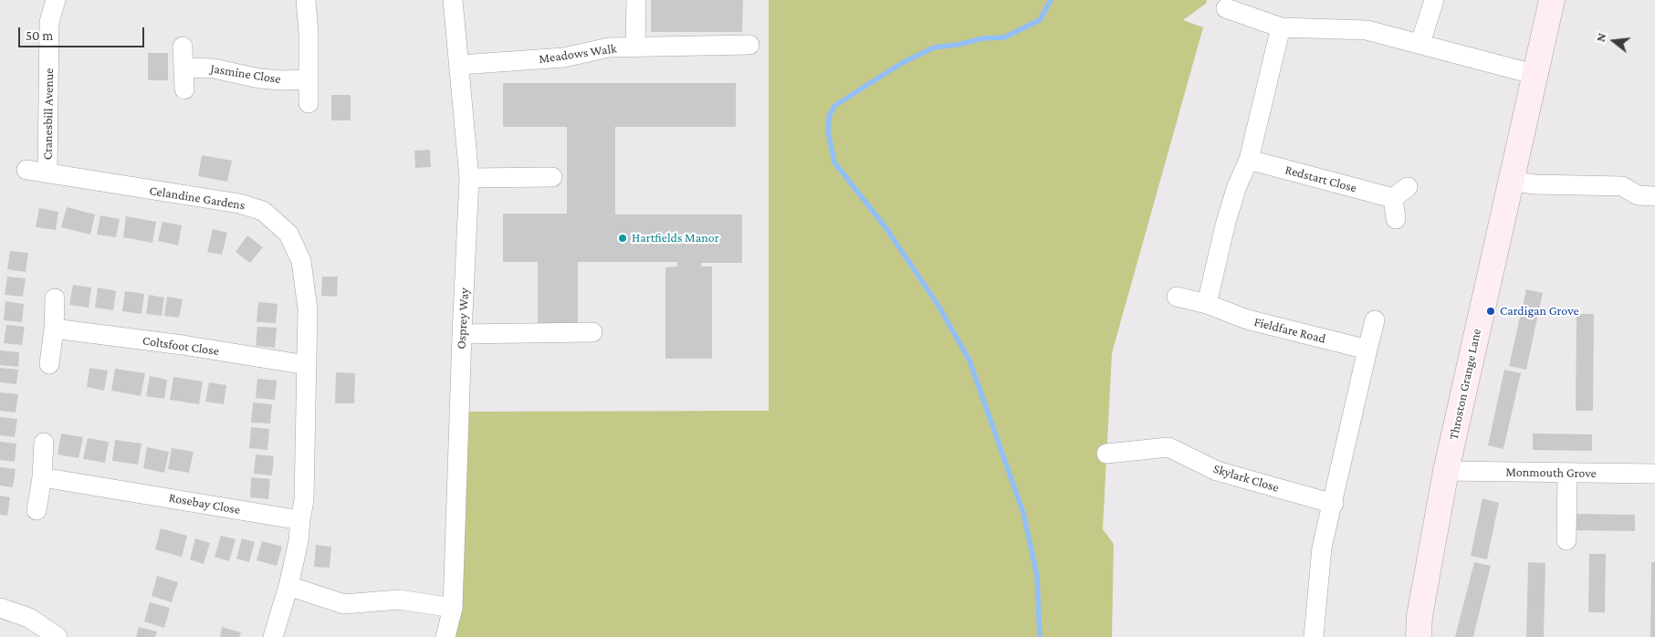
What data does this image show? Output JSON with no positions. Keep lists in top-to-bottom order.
{
  "streets": {
    "street": [
      "Meadows Walk",
      "Jasmine Close",
      "Cranesbill Avenue",
      "Redstart Close",
      "Celandine Gardens",
      "Osprey Way",
      "Fieldfare Road",
      "Coltsfoot Close",
      "Throston Grange Lane",
      "Monmouth Grove",
      "Skylark Close",
      "Rosebay Close"
    ]
  },
  "crossings": [
    ["Meadows Walk", "Osprey Way"],
    ["Cranesbill Avenue", "Celandine Gardens"],
    ["Celandine Gardens", "Coltsfoot Close"],
    ["Celandine Gardens", "Rosebay Close"],
    ["Throston Grange Lane", "Monmouth Grove"]
  ],
  "places": ["Hartfields Manor", "Cardigan Grove"],
  "scale_bar": "50 m",
  "north": "left"
}
